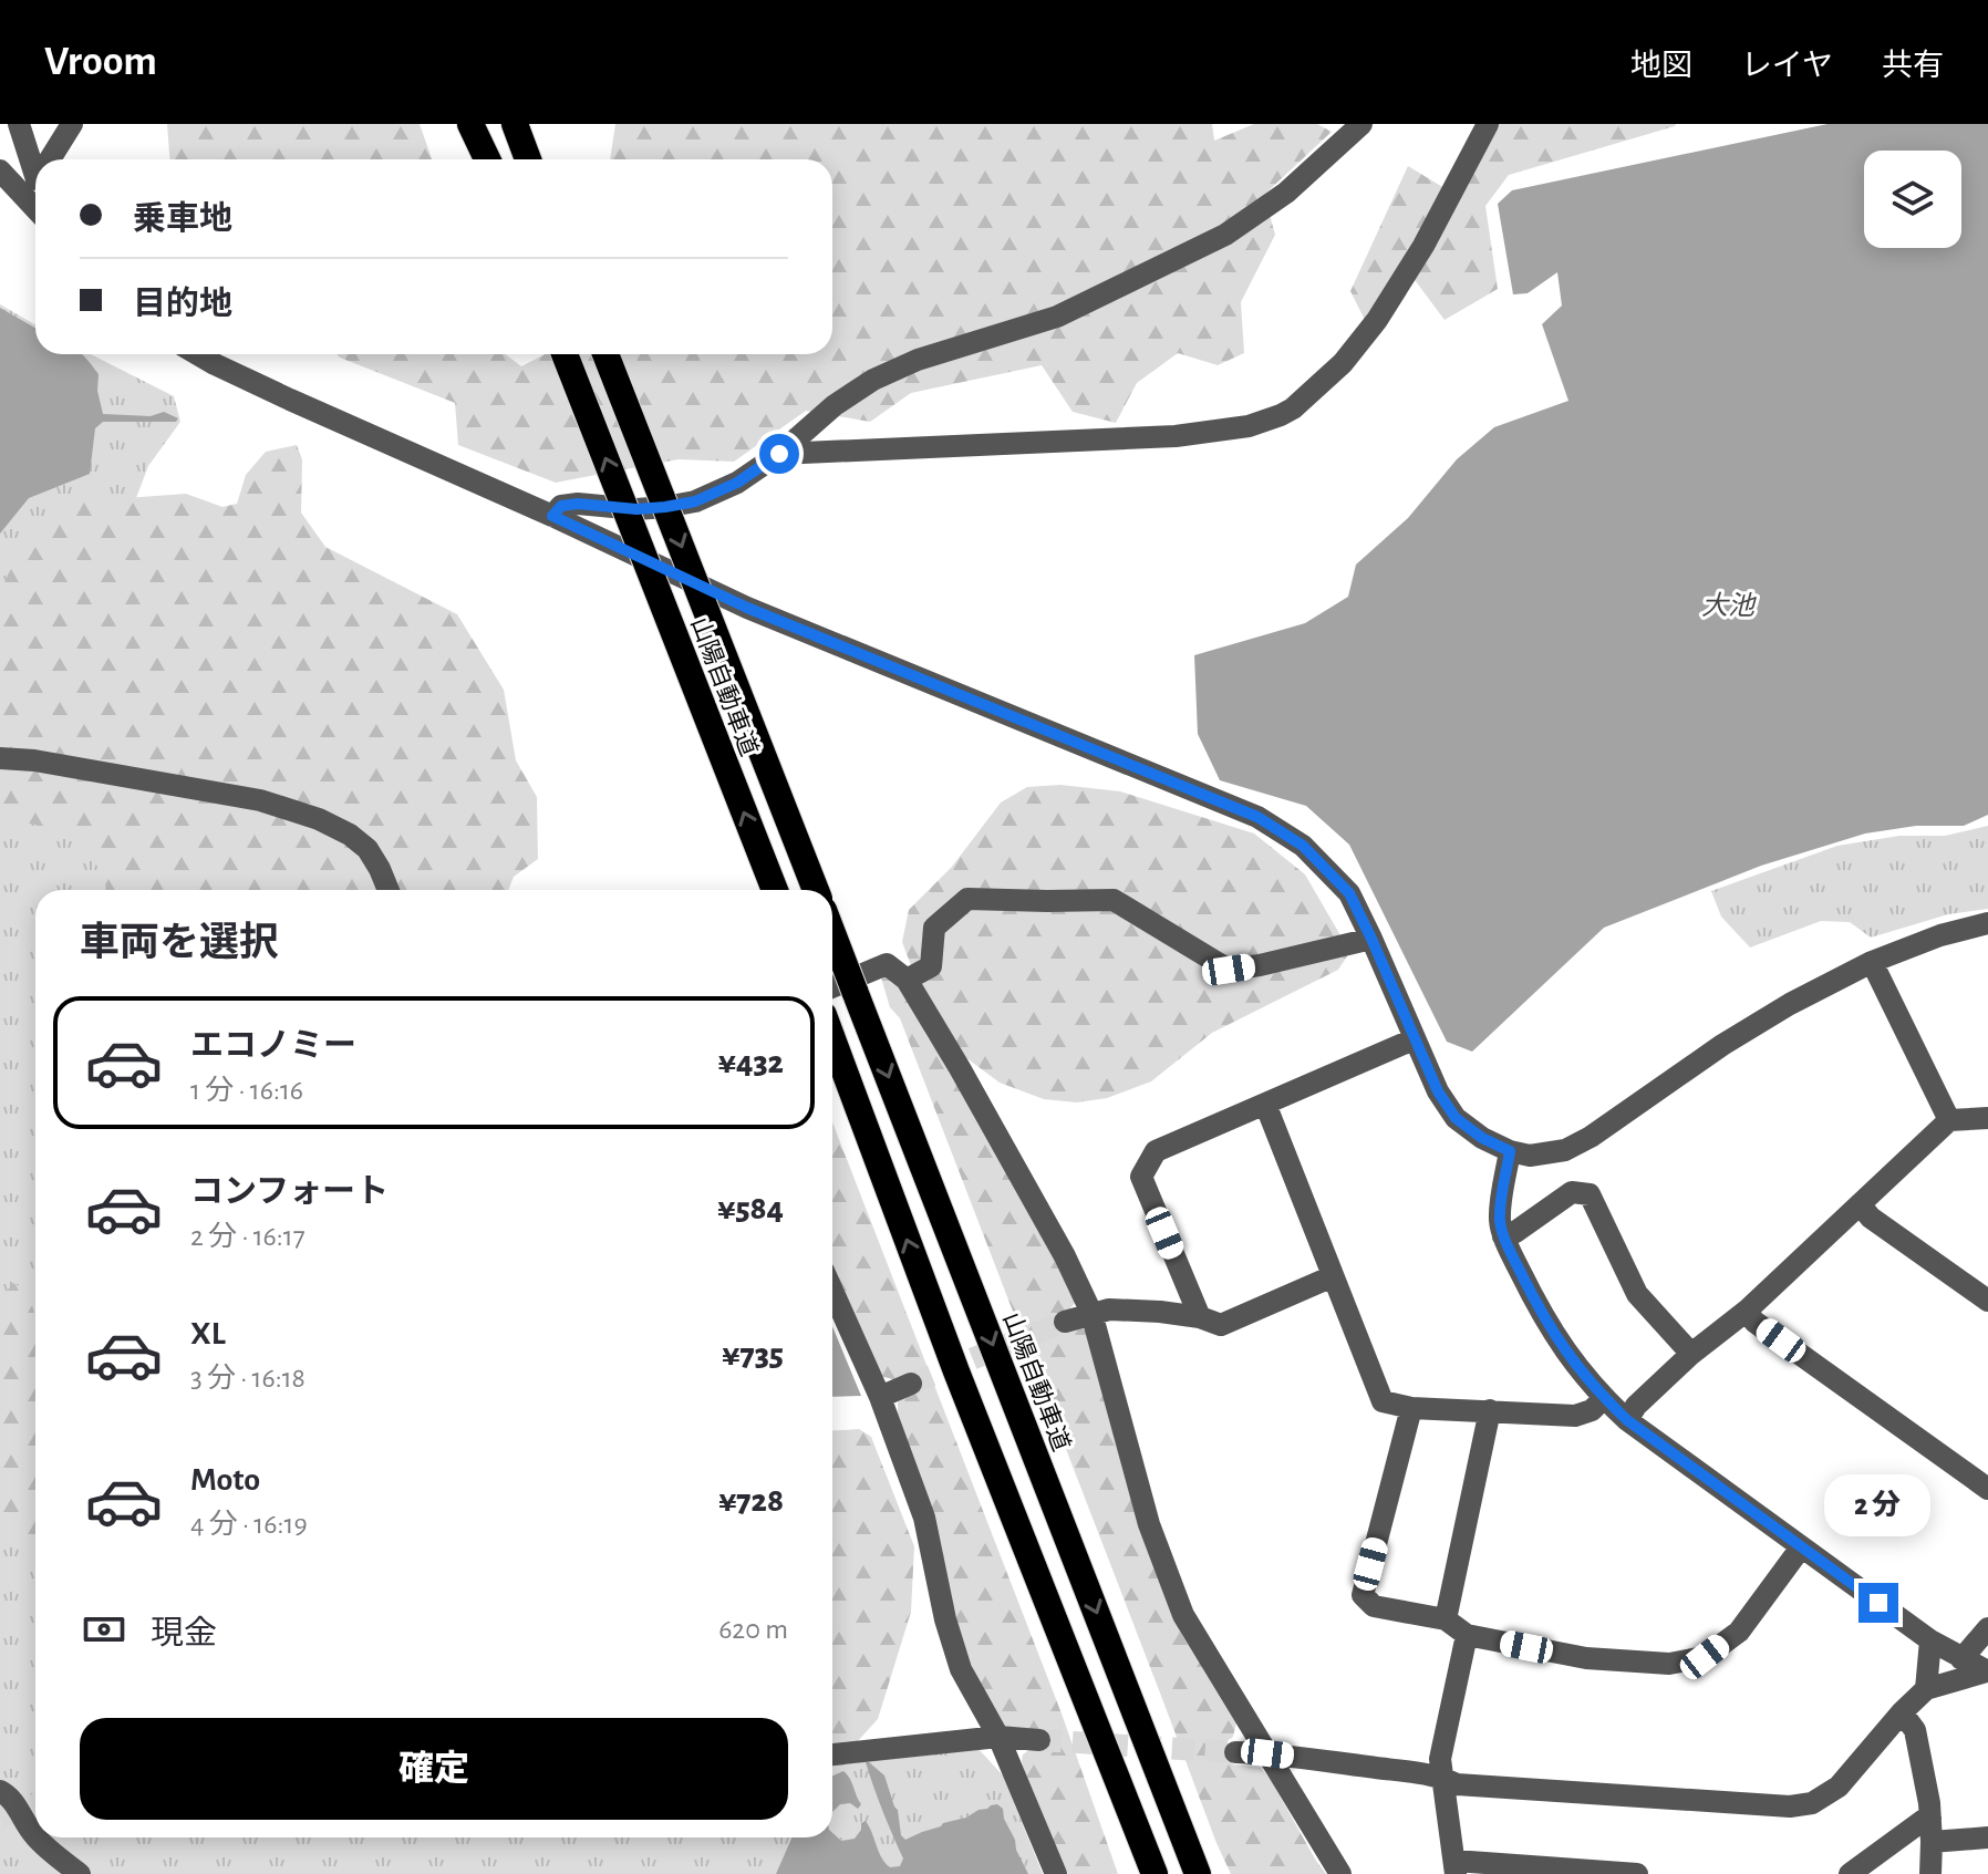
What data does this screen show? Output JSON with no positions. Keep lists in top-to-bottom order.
{
  "streets": {
    "highway": ["山陽自動車道"]
  },
  "water": ["大池"],
  "page": {
    "header": "Vroom",
    "nav": ["地図", "レイヤ", "共有"],
    "banner": ["乗車地", "目的地"],
    "heading": "車両を選択",
    "list": [
      {
        "name": "エコノミー",
        "note": "1 分 · 16:16",
        "value": "¥432"
      },
      {
        "name": "コンフォート",
        "note": "2 分 · 16:17",
        "value": "¥584"
      },
      {
        "name": "XL",
        "note": "3 分 · 16:18",
        "value": "¥735"
      },
      {
        "name": "Moto",
        "note": "4 分 · 16:19",
        "value": "¥728"
      }
    ],
    "bubble": "2 分",
    "pay": ["現金", "620 m"],
    "buttons": "確定"
  }
}
